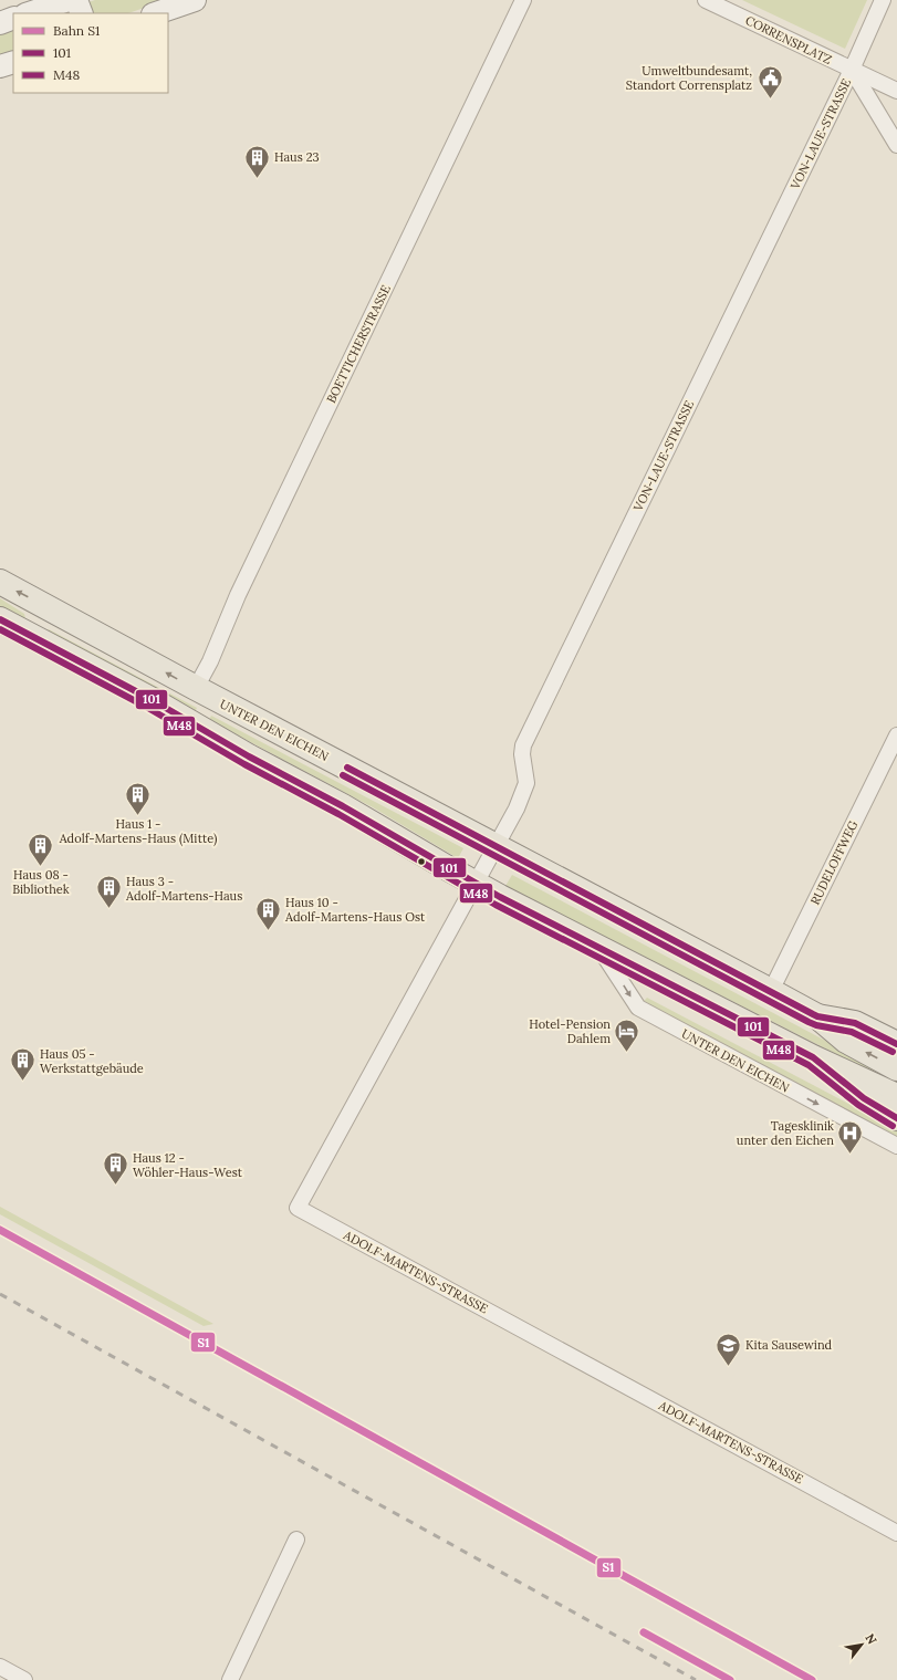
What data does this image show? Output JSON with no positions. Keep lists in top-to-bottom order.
{
  "streets": {
    "main road": ["UNTER DEN EICHEN"],
    "street": [
      "CORRENSPLATZ",
      "VON-LAUE-STRASSE",
      "BOETTICHERSTRASSE",
      "RUDELOFFWEG",
      "ADOLF-MARTENS-STRASSE"
    ]
  },
  "crossings": [
    ["CORRENSPLATZ", "VON-LAUE-STRASSE"],
    ["VON-LAUE-STRASSE", "UNTER DEN EICHEN"],
    ["VON-LAUE-STRASSE", "ADOLF-MARTENS-STRASSE"],
    ["BOETTICHERSTRASSE", "UNTER DEN EICHEN"],
    ["UNTER DEN EICHEN", "RUDELOFFWEG"],
    ["UNTER DEN EICHEN", "ADOLF-MARTENS-STRASSE"]
  ],
  "places": {
    "public building": ["Umweltbundesamt, Standort Corrensplatz"],
    "building": [
      "Haus 23",
      "Haus 1 - Adolf-Martens-Haus (Mitte)",
      "Haus 08 - Bibliothek",
      "Haus 3 - Adolf-Martens-Haus",
      "Haus 10 - Adolf-Martens-Haus Ost",
      "Haus 05 - Werkstattgebäude",
      "Haus 12 - Wöhler-Haus-West"
    ],
    "hotel": ["Hotel-Pension Dahlem"],
    "hospital": ["Tagesklinik unter den Eichen"],
    "school or university": ["Kita Sausewind"]
  },
  "lines": ["transit line 101", "transit line M48", "rail line S1"],
  "legend": ["Bahn S1", "101", "M48"],
  "north": "top right"
}
